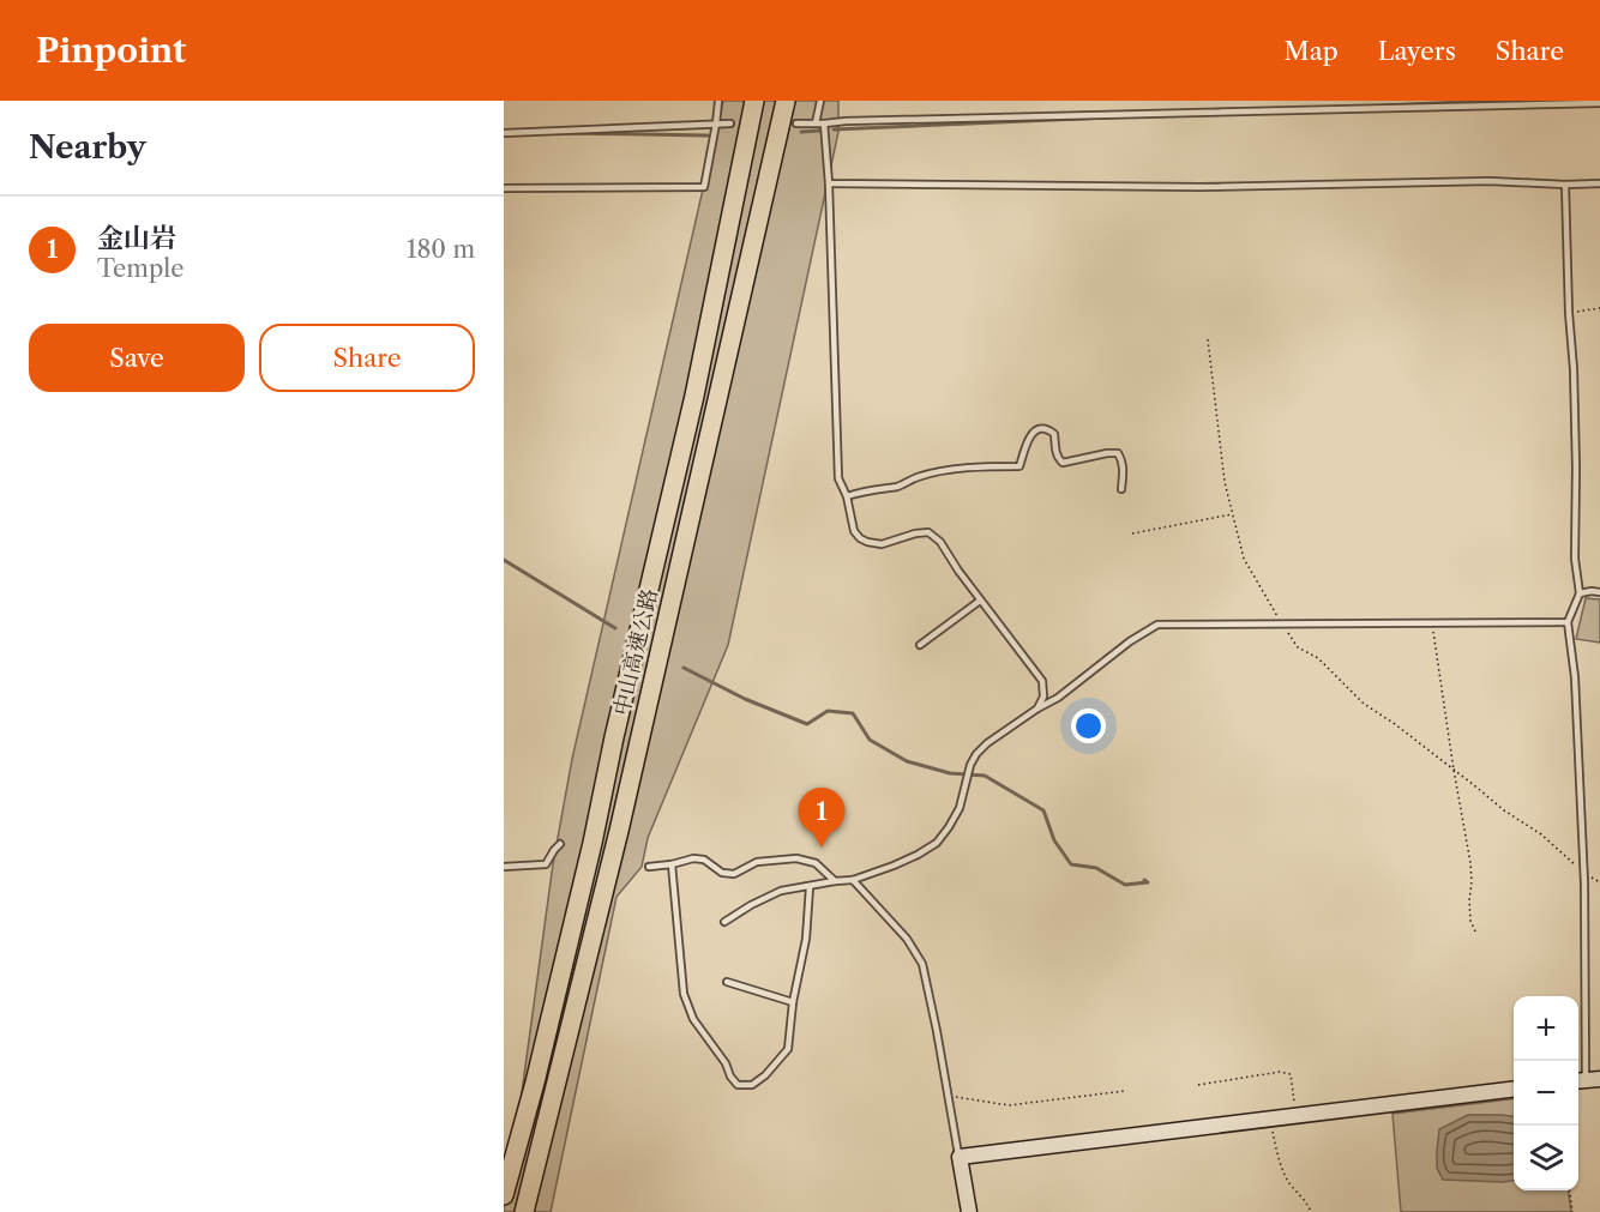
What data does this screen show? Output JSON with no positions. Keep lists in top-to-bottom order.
{
  "streets": {
    "highway": ["中山高速公路"]
  },
  "page": {
    "header": "Pinpoint",
    "nav": ["Map", "Layers", "Share"],
    "heading": "Nearby",
    "list": [
      {
        "mark": "1",
        "name": "金山岩",
        "note": "Temple",
        "value": "180 m"
      }
    ],
    "buttons": ["Save", "Share"],
    "pins": "1",
    "map_buttons": ["+", "−"]
  }
}
